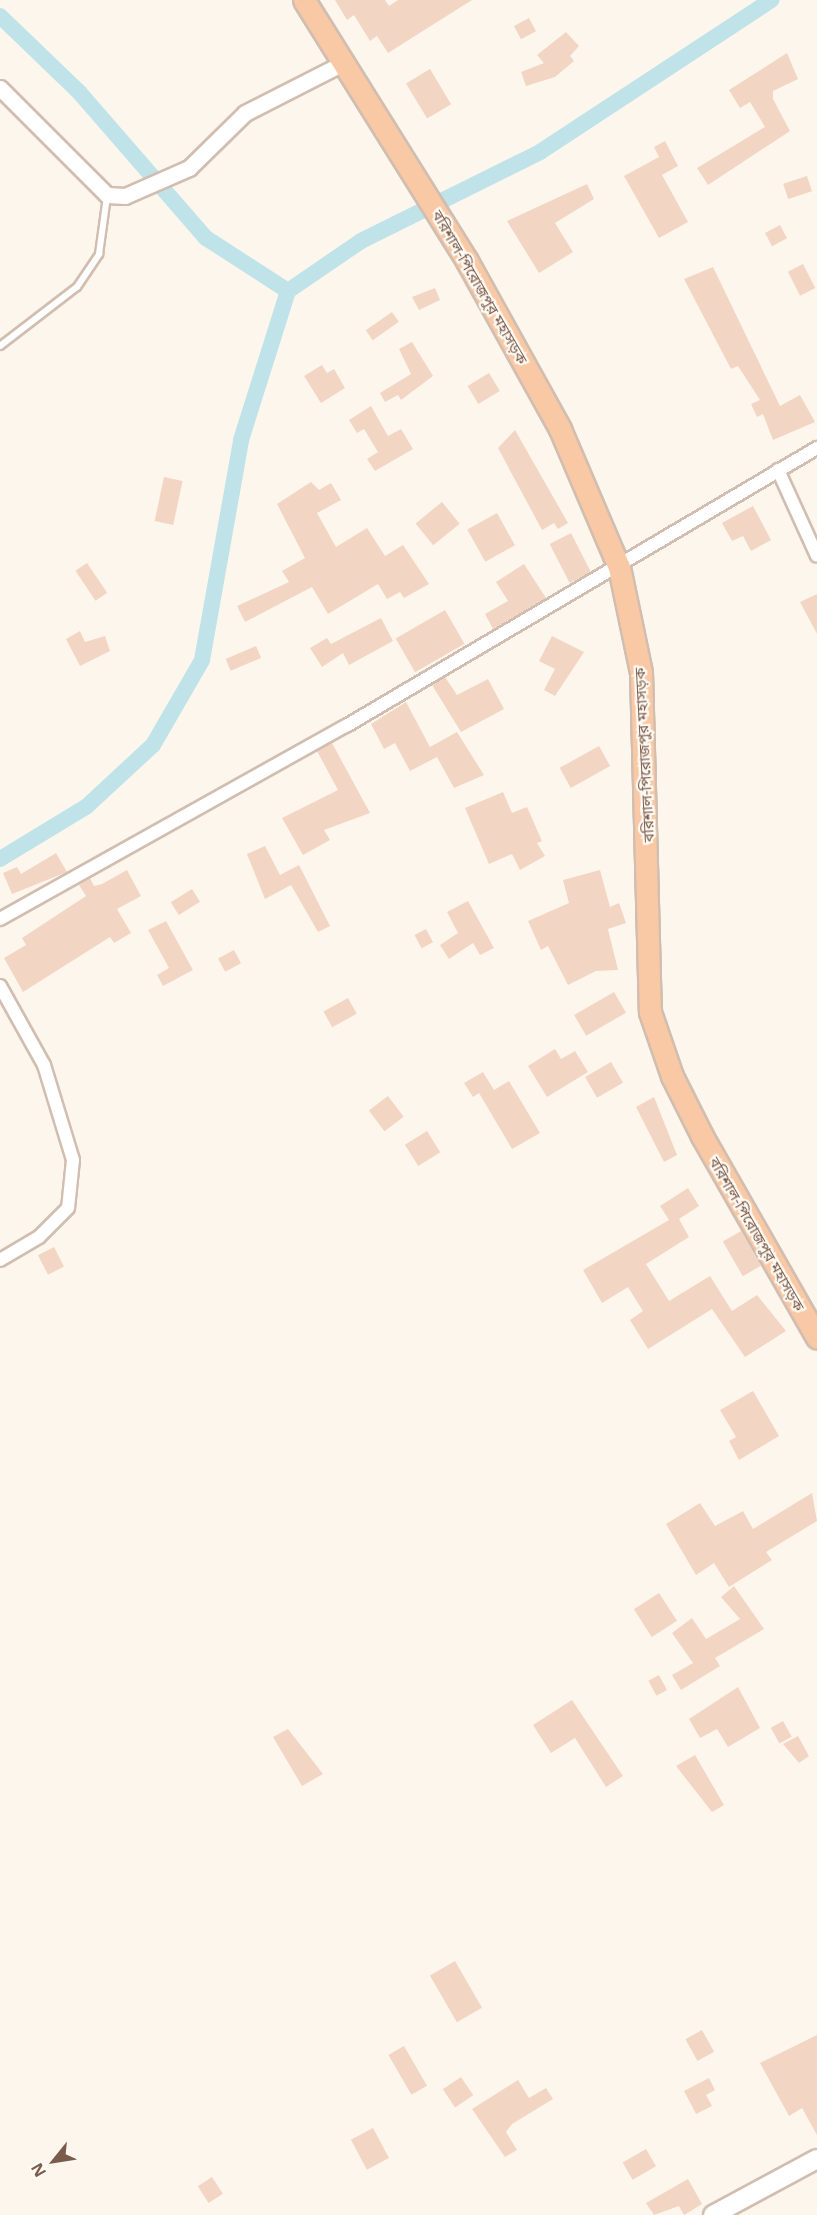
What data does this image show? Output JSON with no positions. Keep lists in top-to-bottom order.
{
  "streets": {
    "highway": ["বরিশাল-পিরোজপুর মহাসড়ক"]
  },
  "north": "bottom left"
}
